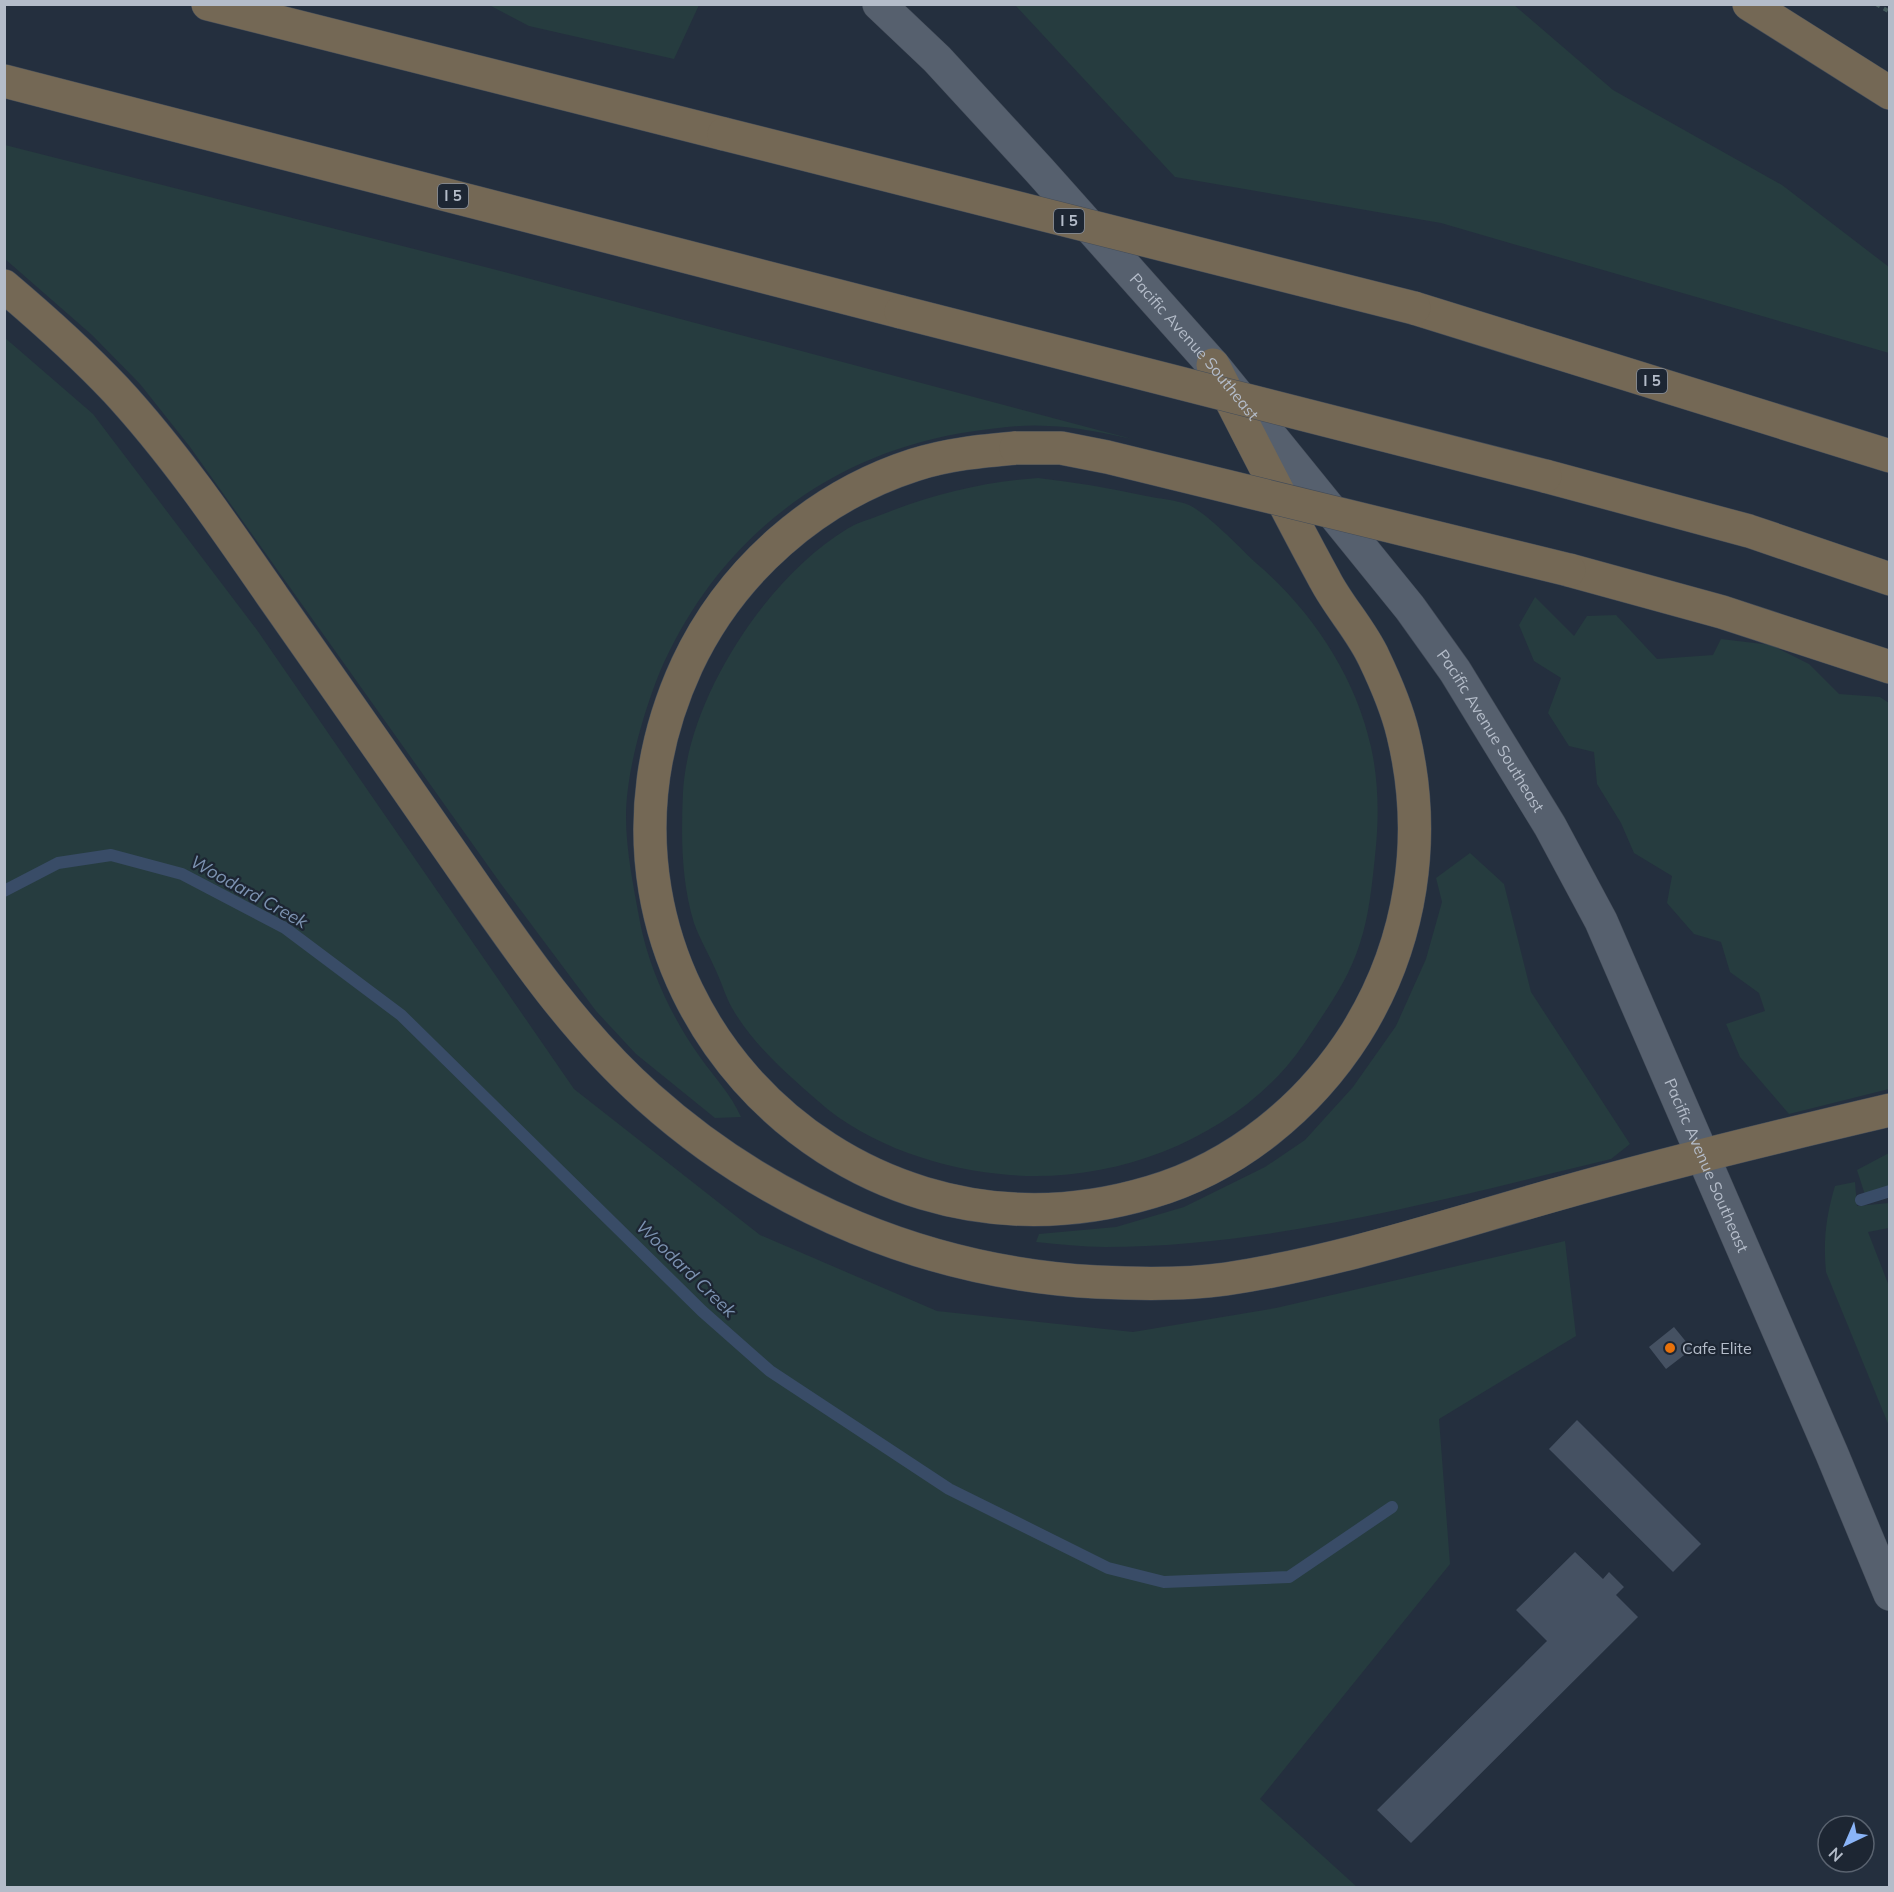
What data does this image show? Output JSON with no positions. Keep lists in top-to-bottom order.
{
  "streets": {
    "highway": ["I 5"],
    "main road": ["Pacific Avenue Southeast"]
  },
  "water": ["Woodard Creek"],
  "places": ["Cafe Elite"],
  "north": "bottom left"
}
